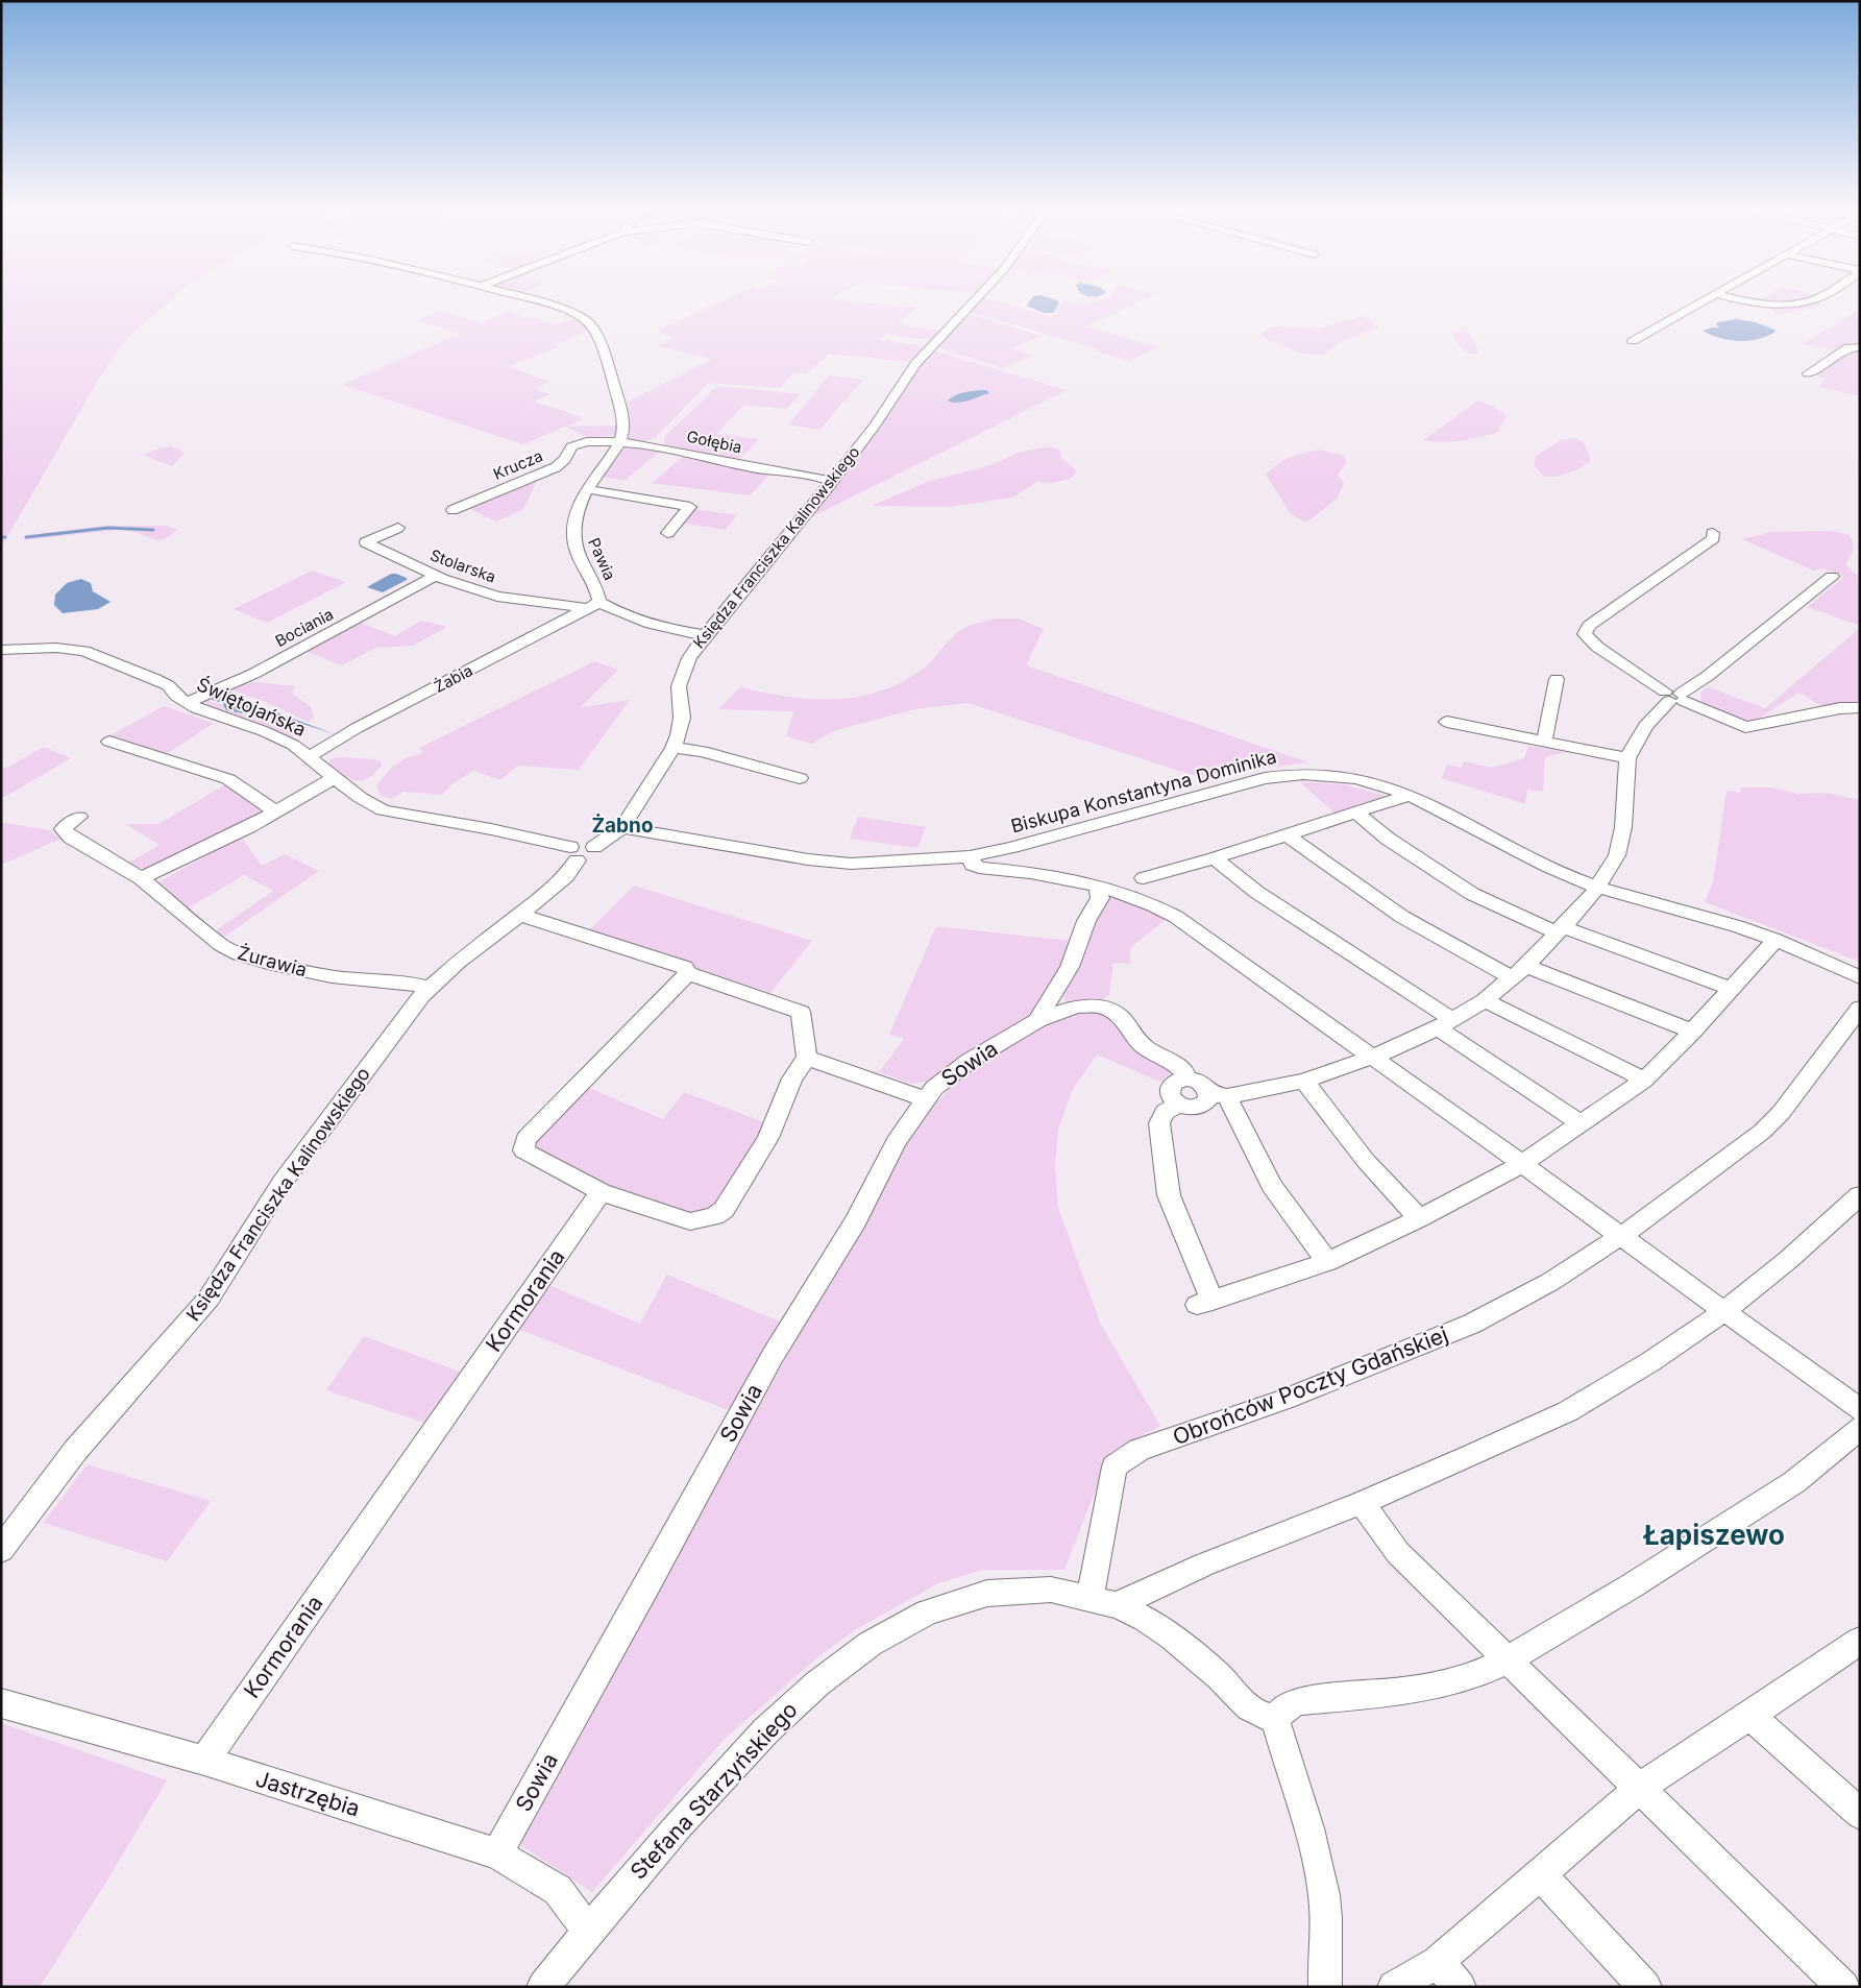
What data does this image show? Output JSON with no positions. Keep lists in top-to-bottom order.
{
  "streets": {
    "street": [
      "Gołębia",
      "Krucza",
      "Księdza Franciszka Kalinowskiego",
      "Pawia",
      "Stolarska",
      "Bociania",
      "Żabia",
      "Świętojańska",
      "Biskupa Konstantyna Dominika",
      "Żurawia",
      "Sowia",
      "Kormorania",
      "Obrońców Poczty Gdańskiej",
      "Stefana Starzyńskiego",
      "Jastrzębia"
    ]
  },
  "crossings": [
    ["Gołębia", "Krucza"],
    ["Gołębia", "Księdza Franciszka Kalinowskiego"],
    ["Gołębia", "Pawia"],
    ["Krucza", "Pawia"],
    ["Księdza Franciszka Kalinowskiego", "Pawia"],
    ["Księdza Franciszka Kalinowskiego", "Świętojańska"],
    ["Księdza Franciszka Kalinowskiego", "Biskupa Konstantyna Dominika"],
    ["Księdza Franciszka Kalinowskiego", "Żurawia"],
    ["Pawia", "Stolarska"],
    ["Pawia", "Żabia"],
    ["Stolarska", "Bociania"],
    ["Stolarska", "Żabia"],
    ["Bociania", "Świętojańska"],
    ["Żabia", "Świętojańska"],
    ["Sowia", "Jastrzębia"],
    ["Kormorania", "Jastrzębia"],
    ["Obrońców Poczty Gdańskiej", "Stefana Starzyńskiego"],
    ["Stefana Starzyńskiego", "Jastrzębia"]
  ],
  "districts": ["Żabno", "Łapiszewo"]
}
